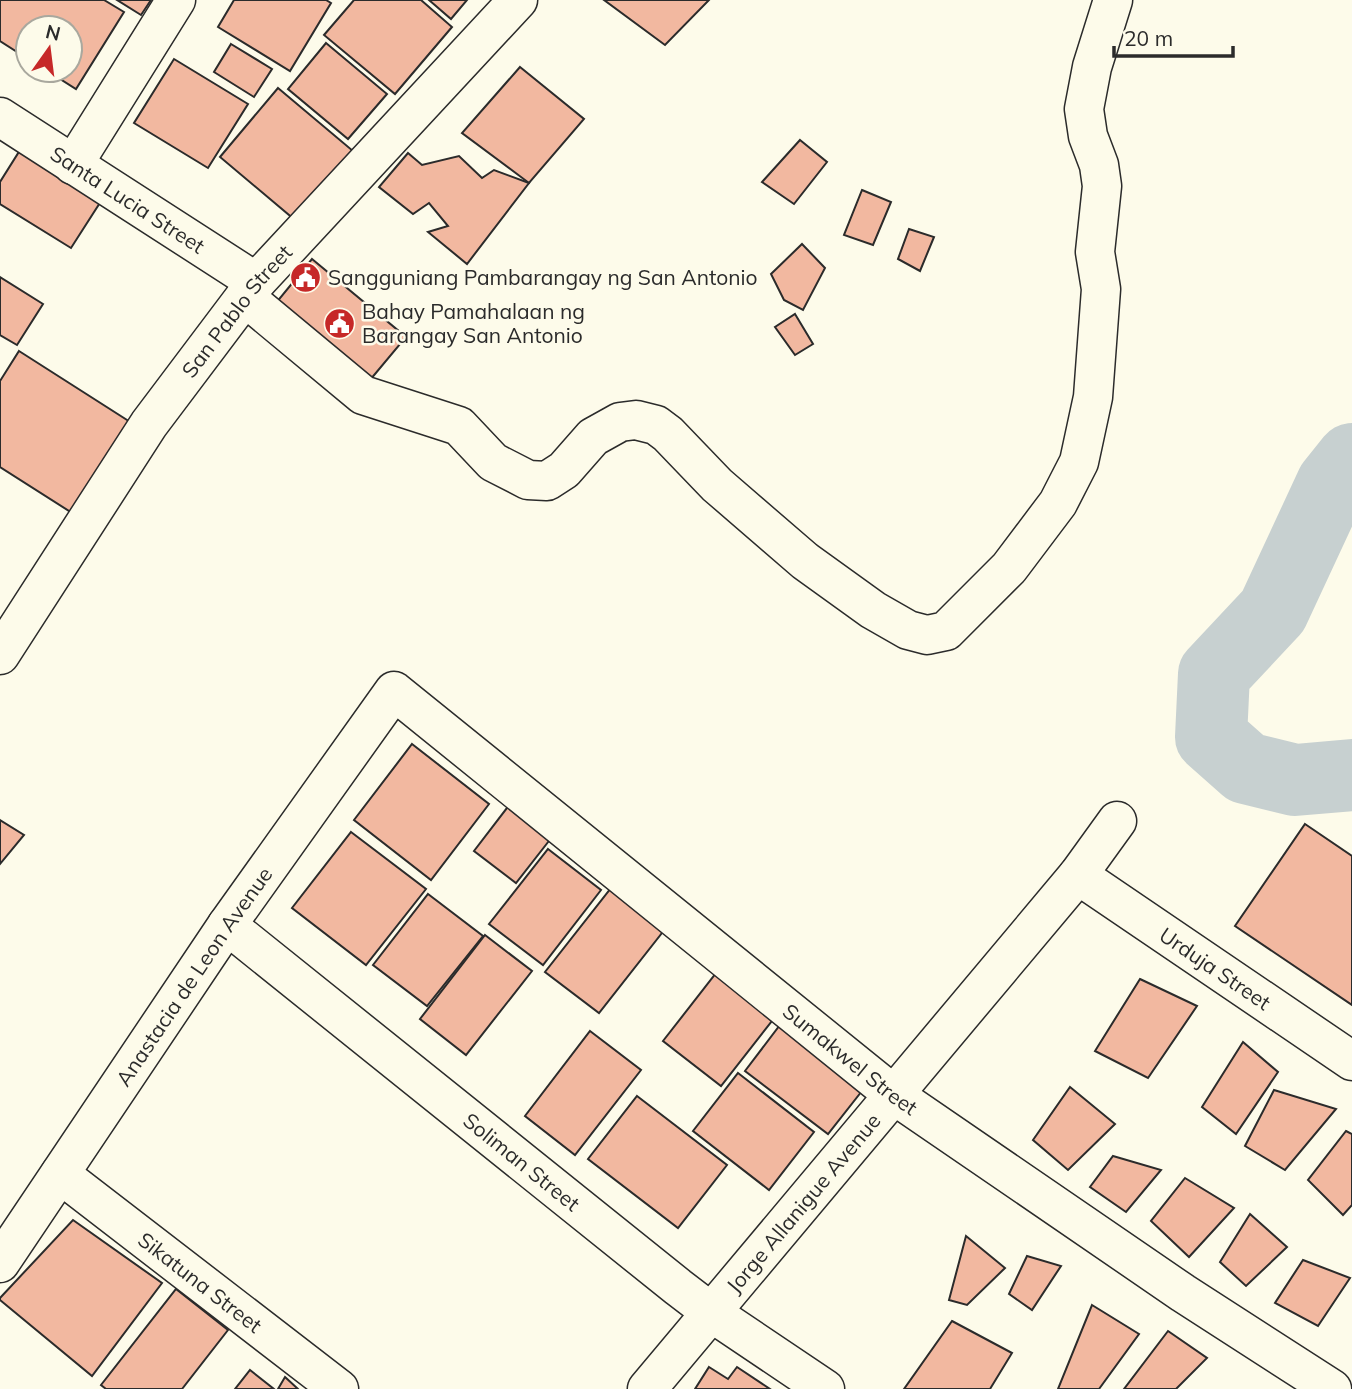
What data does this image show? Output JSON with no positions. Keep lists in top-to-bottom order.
{
  "streets": {
    "street": [
      "Santa Lucia Street",
      "San Pablo Street",
      "Urduja Street",
      "Anastacia de Leon Avenue",
      "Sumakwel Street",
      "Soliman Street",
      "Jorge Allanigue Avenue",
      "Sikatuna Street"
    ]
  },
  "crossings": [
    ["Santa Lucia Street", "San Pablo Street"],
    ["Urduja Street", "Jorge Allanigue Avenue"],
    ["Anastacia de Leon Avenue", "Sumakwel Street"],
    ["Anastacia de Leon Avenue", "Soliman Street"],
    ["Anastacia de Leon Avenue", "Sikatuna Street"],
    ["Sumakwel Street", "Jorge Allanigue Avenue"],
    ["Soliman Street", "Jorge Allanigue Avenue"]
  ],
  "places": {
    "public building": ["Sangguniang Pambarangay ng San Antonio", "Bahay Pamahalaan ng Barangay San Antonio"]
  },
  "scale_bar": "20 m",
  "north": "top"
}
